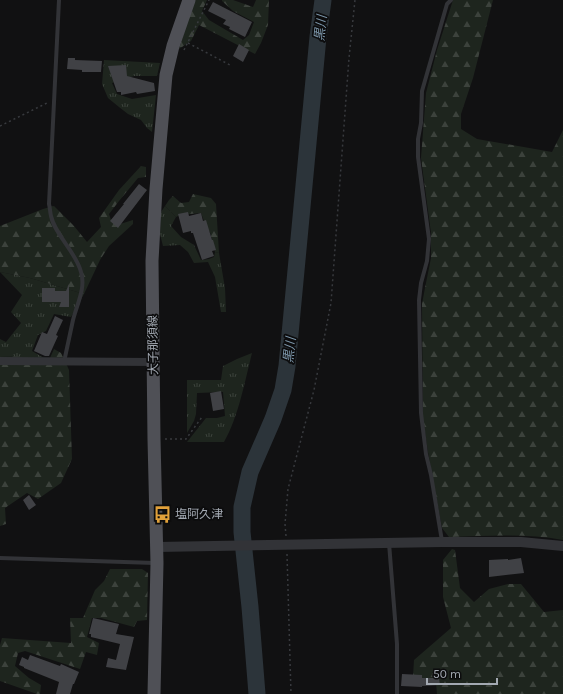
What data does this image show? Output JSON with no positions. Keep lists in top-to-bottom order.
{
  "streets": {
    "main road": ["大子那須線"]
  },
  "water": ["黒川"],
  "places": {
    "bus stop": ["塩阿久津"]
  },
  "scale_bar": "50 m"
}
